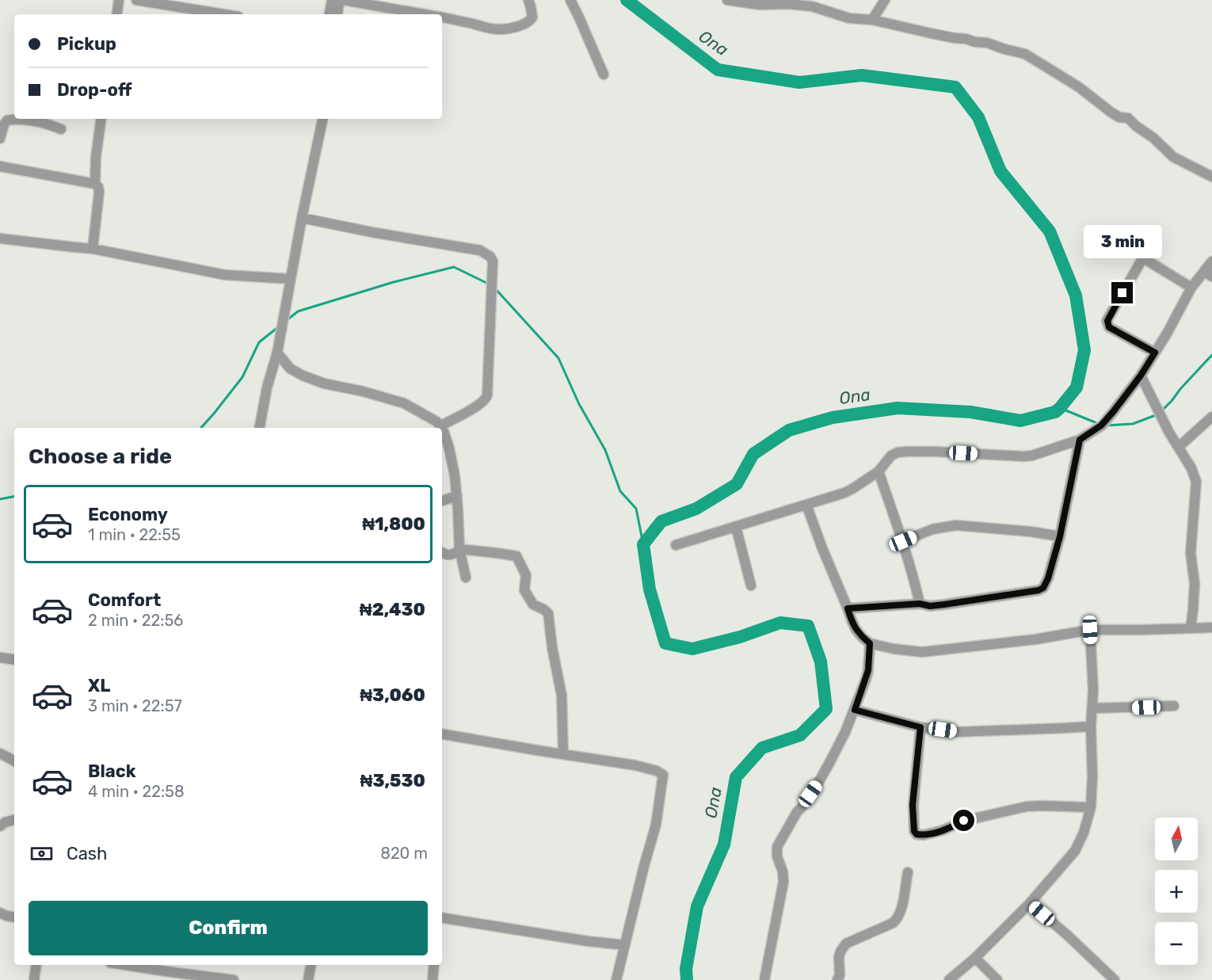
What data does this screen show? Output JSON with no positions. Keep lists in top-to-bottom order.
{
  "water": ["Ona"],
  "north": "top",
  "page": {
    "banner": ["Pickup", "Drop-off"],
    "bubble": "3 min",
    "heading": "Choose a ride",
    "list": [
      {
        "name": "Economy",
        "note": "1 min · 22:55",
        "value": "₦1,800"
      },
      {
        "name": "Comfort",
        "note": "2 min · 22:56",
        "value": "₦2,430"
      },
      {
        "name": "XL",
        "note": "3 min · 22:57",
        "value": "₦3,060"
      },
      {
        "name": "Black",
        "note": "4 min · 22:58",
        "value": "₦3,530"
      }
    ],
    "map_buttons": ["+", "−"],
    "pay": ["Cash", "820 m"],
    "buttons": "Confirm"
  }
}
